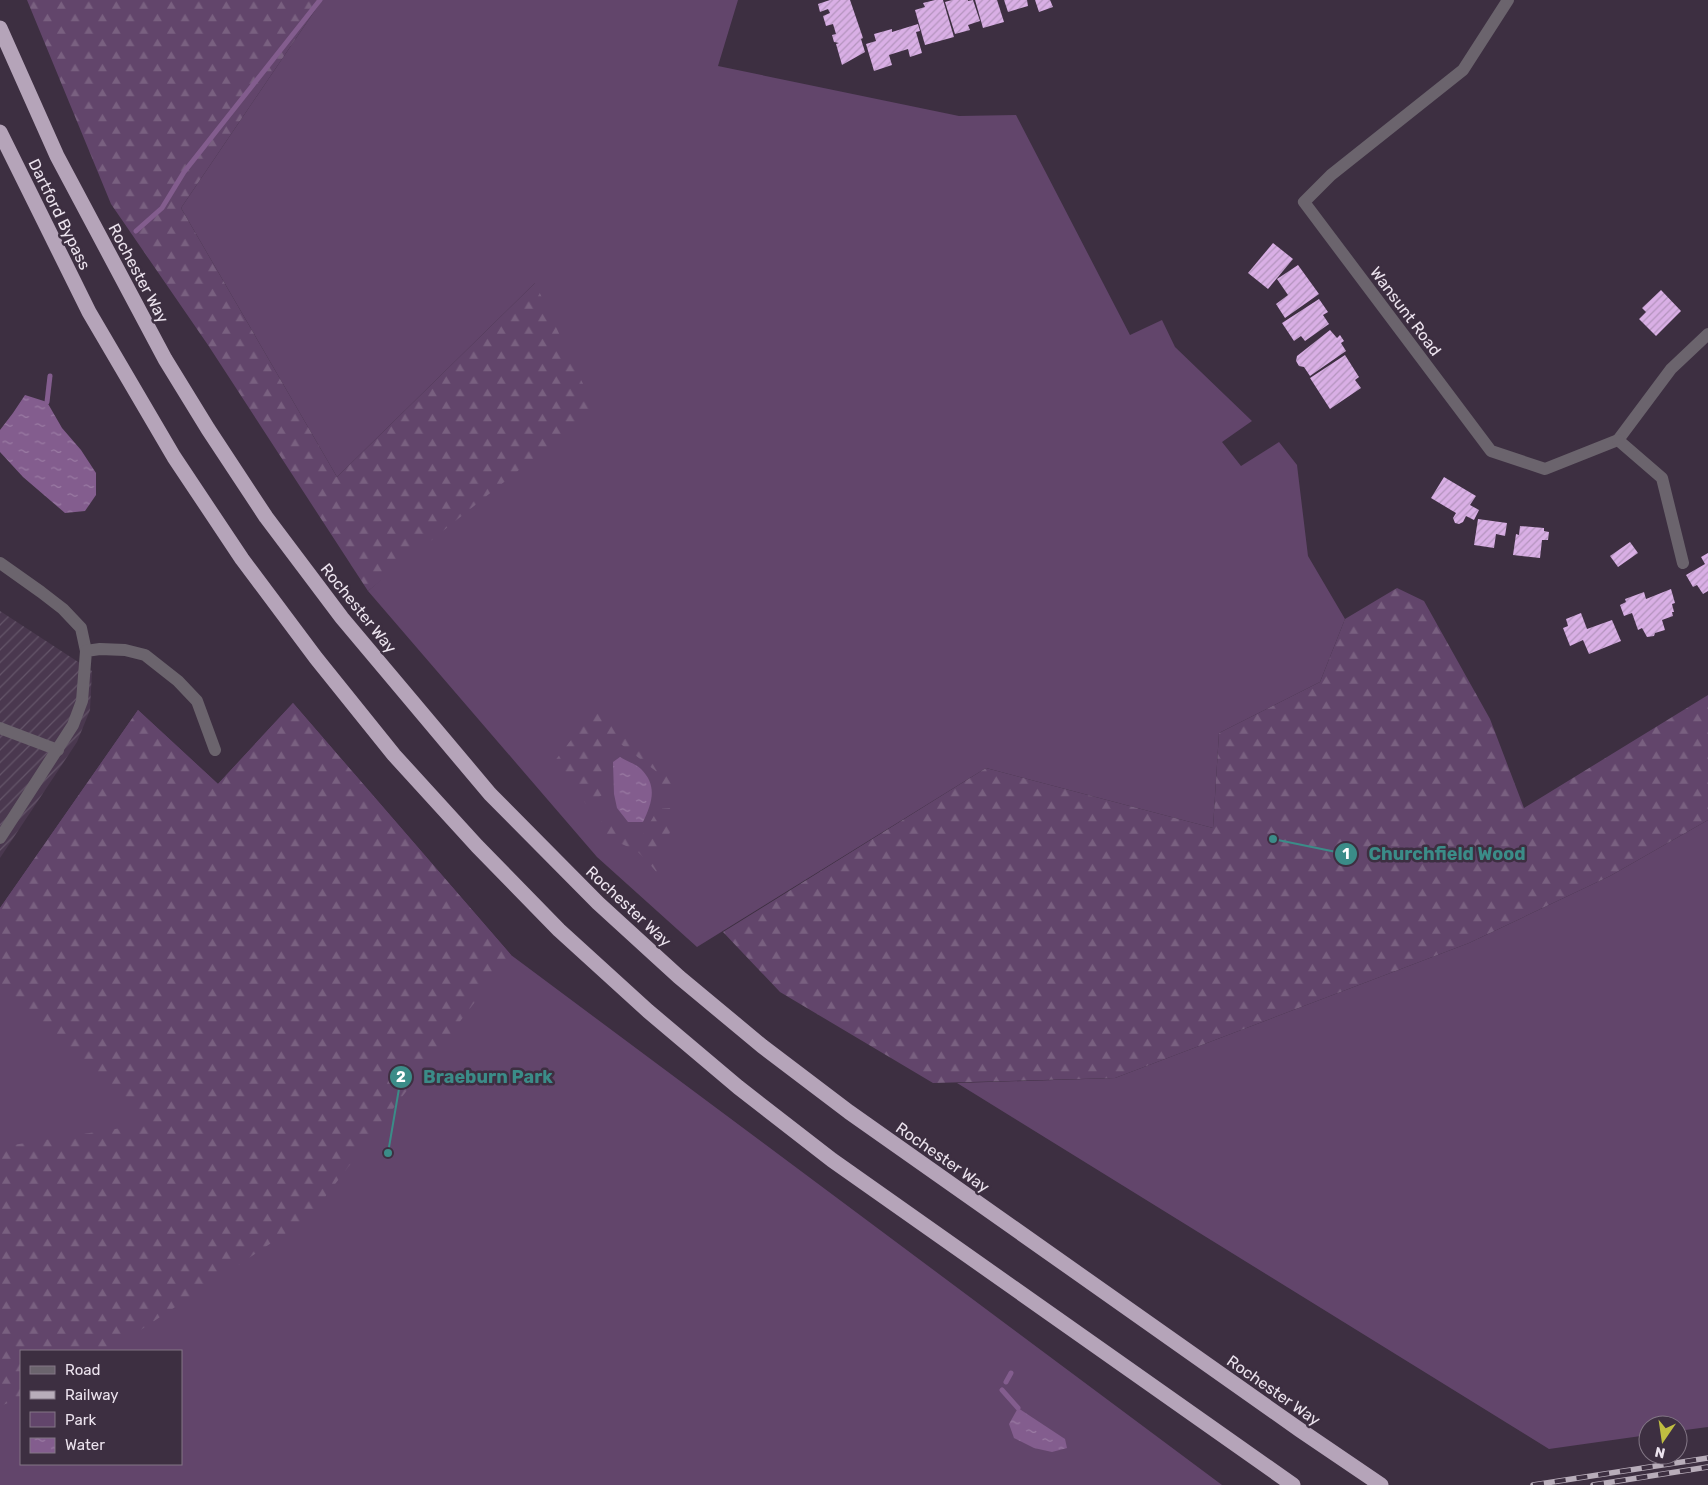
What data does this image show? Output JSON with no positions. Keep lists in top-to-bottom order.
{
  "streets": {
    "highway": ["Dartford Bypass", "Rochester Way"],
    "street": ["Wansunt Road"]
  },
  "crossings": [
    ["Dartford Bypass", "Rochester Way"]
  ],
  "places": ["Churchfield Wood", "Braeburn Park"],
  "legend": [
    "Road",
    "Railway",
    "Park",
    "Water"
  ],
  "north": "bottom"
}
